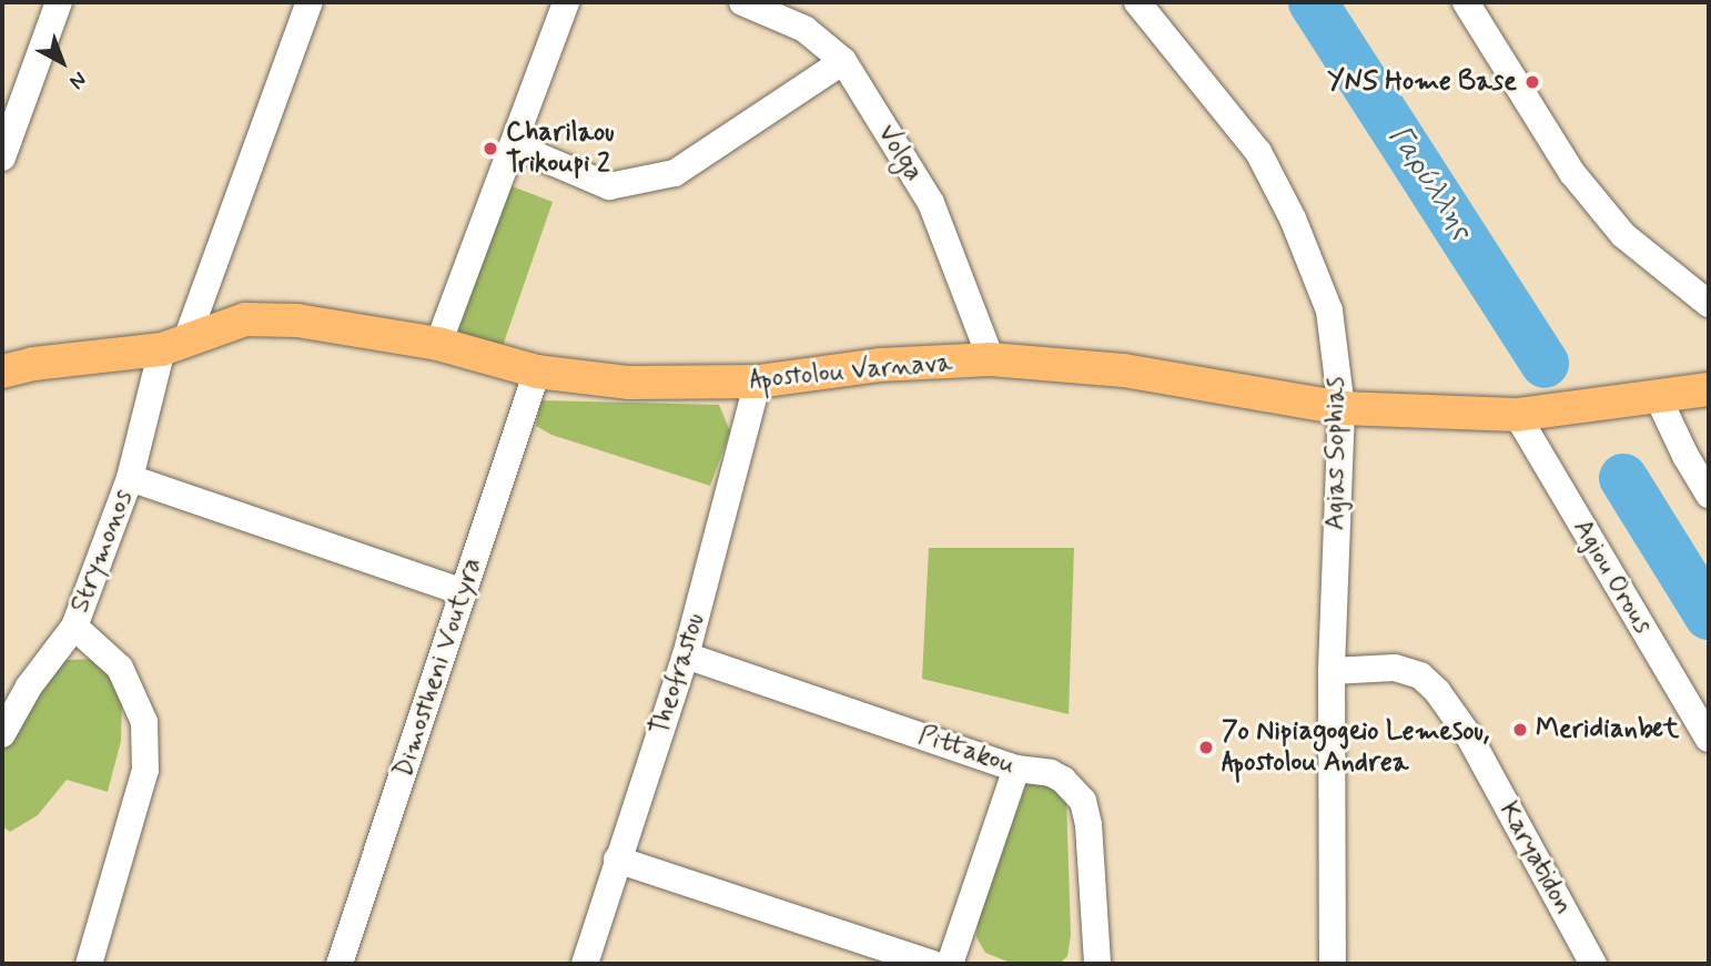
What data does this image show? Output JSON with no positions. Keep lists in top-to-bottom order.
{
  "streets": {
    "main road": ["Apostolou Varnava"],
    "street": [
      "Volga",
      "Agias Sophias",
      "Strymonos",
      "Agiou Orous",
      "Dimostheni Voutyra",
      "Theofrastou",
      "Pittakou",
      "Karyatidon"
    ]
  },
  "crossings": [
    ["Volga", "Apostolou Varnava"],
    ["Apostolou Varnava", "Agias Sophias"],
    ["Apostolou Varnava", "Strymonos"],
    ["Apostolou Varnava", "Agiou Orous"],
    ["Apostolou Varnava", "Dimostheni Voutyra"],
    ["Apostolou Varnava", "Theofrastou"],
    ["Agias Sophias", "Karyatidon"],
    ["Theofrastou", "Pittakou"]
  ],
  "water": ["Γαρύλλης"],
  "places": [
    "YNS Home Base",
    "Charilaou Trikoupi 2",
    "Meridianbet",
    "7o Nipiagogeio Lemesou, Apostolou Andrea"
  ],
  "north": "bottom right"
}
